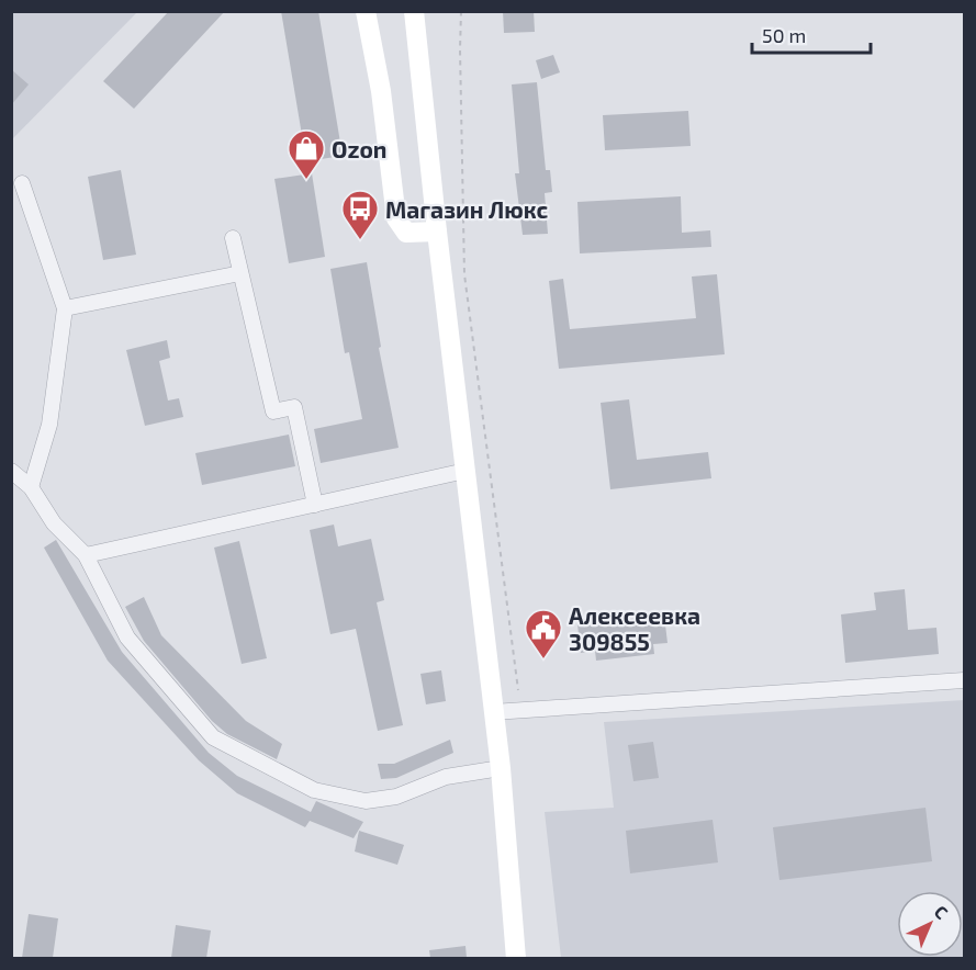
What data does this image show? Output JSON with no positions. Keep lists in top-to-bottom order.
{
  "places": {
    "shop": ["Ozon"],
    "bus stop": ["Магазин Люкс"],
    "public building": ["Алексеевка 309855"]
  },
  "scale_bar": "50 m",
  "north": "top right"
}
